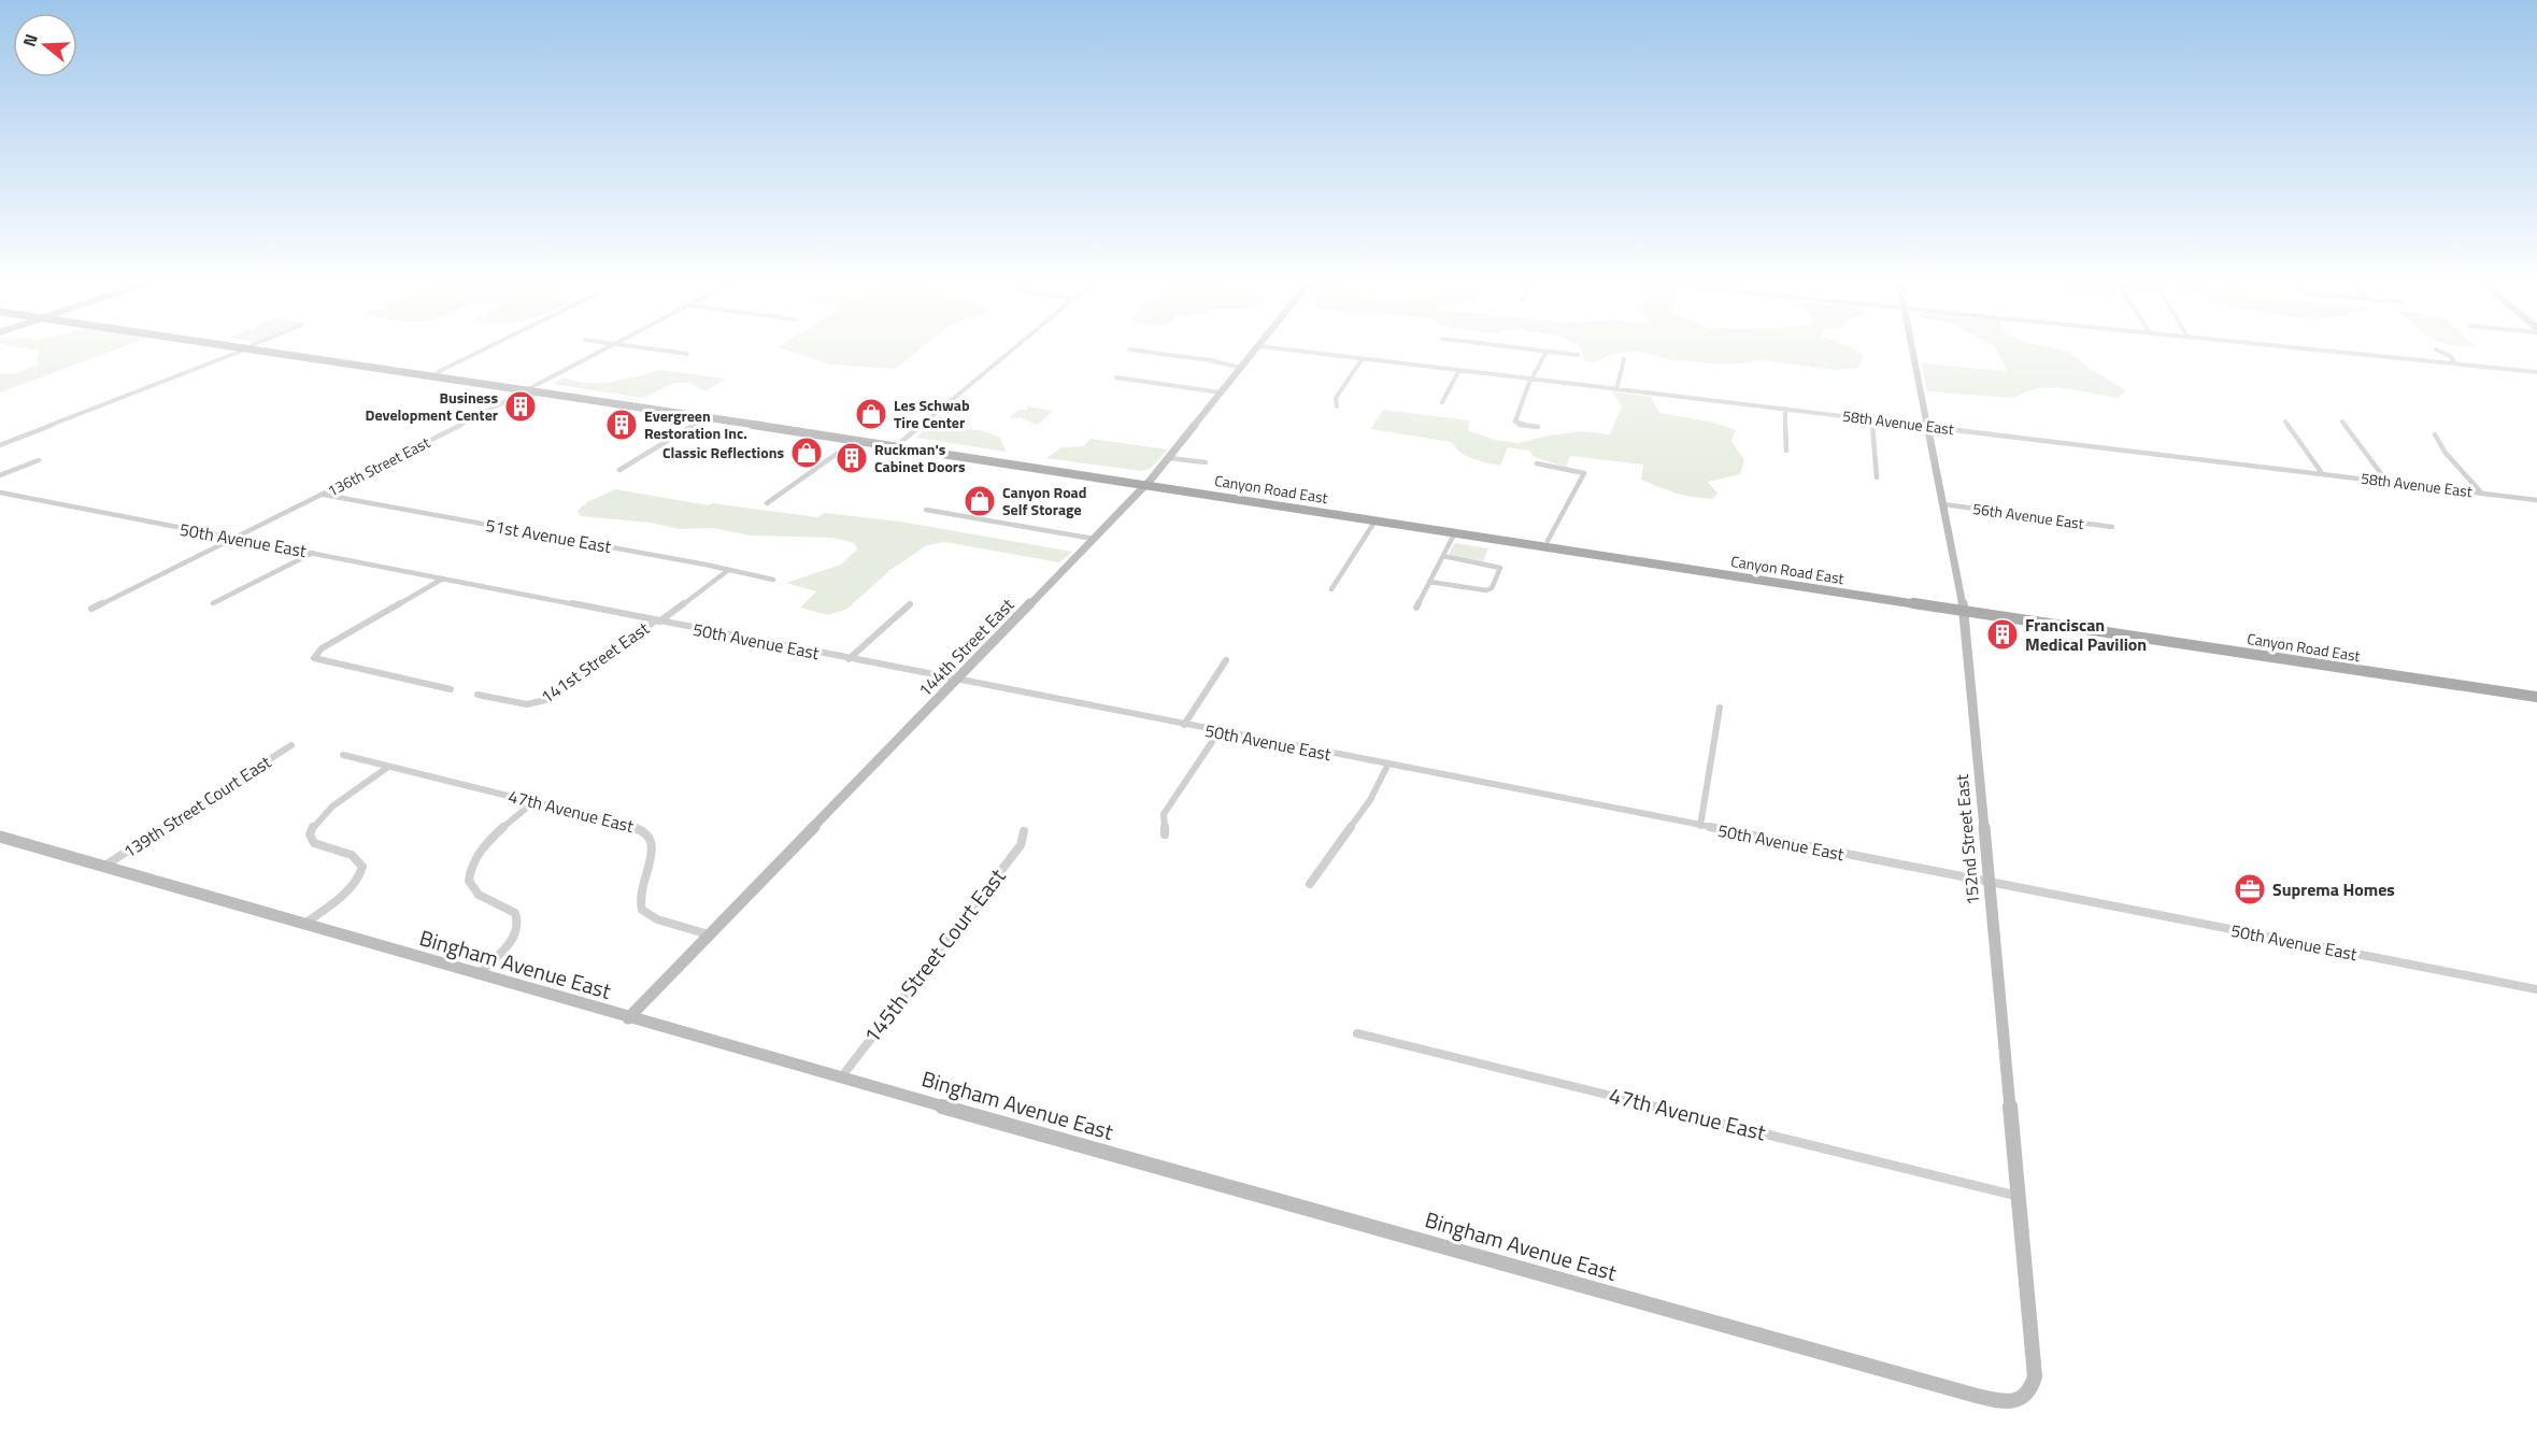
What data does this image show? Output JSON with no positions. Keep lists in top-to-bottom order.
{
  "streets": {
    "main road": ["Canyon Road East"],
    "street": [
      "58th Avenue East",
      "136th Street East",
      "56th Avenue East",
      "51st Avenue East",
      "50th Avenue East",
      "144th Street East",
      "141st Street East",
      "139th Street Court East",
      "47th Avenue East",
      "152nd Street East",
      "145th Street Court East",
      "Bingham Avenue East"
    ]
  },
  "crossings": [
    ["58th Avenue East", "152nd Street East"],
    ["136th Street East", "Canyon Road East"],
    ["136th Street East", "51st Avenue East"],
    ["136th Street East", "50th Avenue East"],
    ["Canyon Road East", "144th Street East"],
    ["Canyon Road East", "152nd Street East"],
    ["56th Avenue East", "152nd Street East"],
    ["51st Avenue East", "141st Street East"],
    ["50th Avenue East", "144th Street East"],
    ["50th Avenue East", "141st Street East"],
    ["50th Avenue East", "152nd Street East"],
    ["144th Street East", "47th Avenue East"],
    ["144th Street East", "Bingham Avenue East"],
    ["139th Street Court East", "Bingham Avenue East"],
    ["47th Avenue East", "152nd Street East"],
    ["152nd Street East", "Bingham Avenue East"],
    ["145th Street Court East", "Bingham Avenue East"]
  ],
  "places": {
    "building": [
      "Business Development Center",
      "Evergreen Restoration Inc.",
      "Ruckman's Cabinet Doors",
      "Franciscan Medical Pavilion"
    ],
    "shop": ["Les Schwab Tire Center", "Classic Reflections", "Canyon Road Self Storage"],
    "office": ["Suprema Homes"]
  },
  "north": "left"
}
